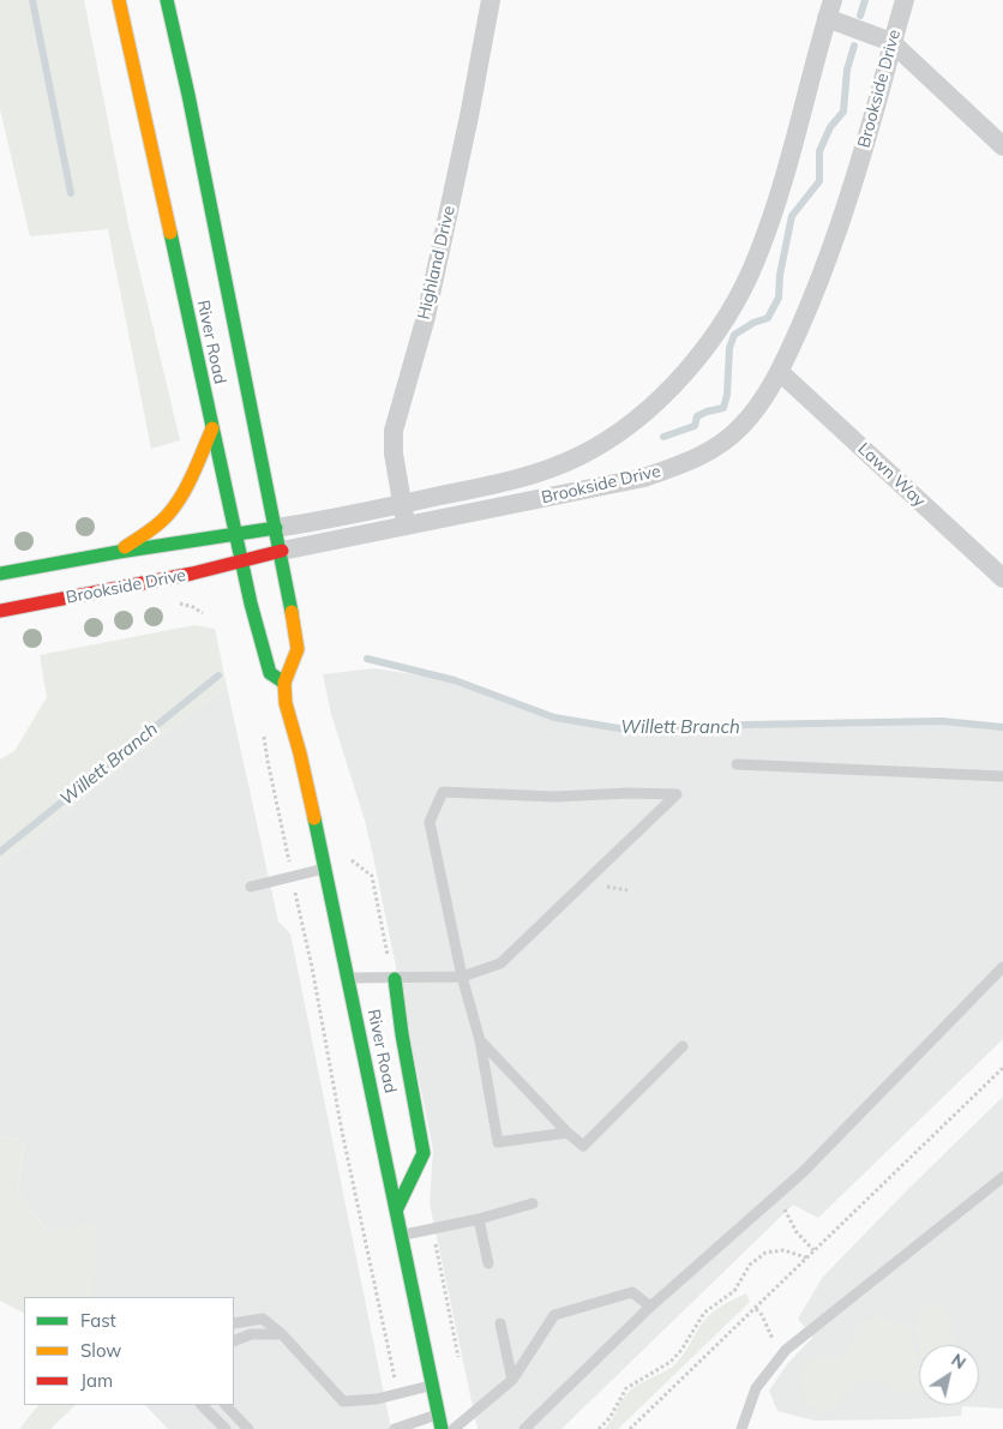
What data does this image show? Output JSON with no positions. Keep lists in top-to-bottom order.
{
  "streets": {
    "main road": ["Brookside Drive", "River Road"],
    "street": ["Highland Drive", "Lawn Way"]
  },
  "crossings": [
    ["Brookside Drive", "Highland Drive"],
    ["Brookside Drive", "River Road"],
    ["Brookside Drive", "Lawn Way"]
  ],
  "water": ["Willett Branch"],
  "legend": ["Fast", "Slow", "Jam"],
  "north": "top right"
}
